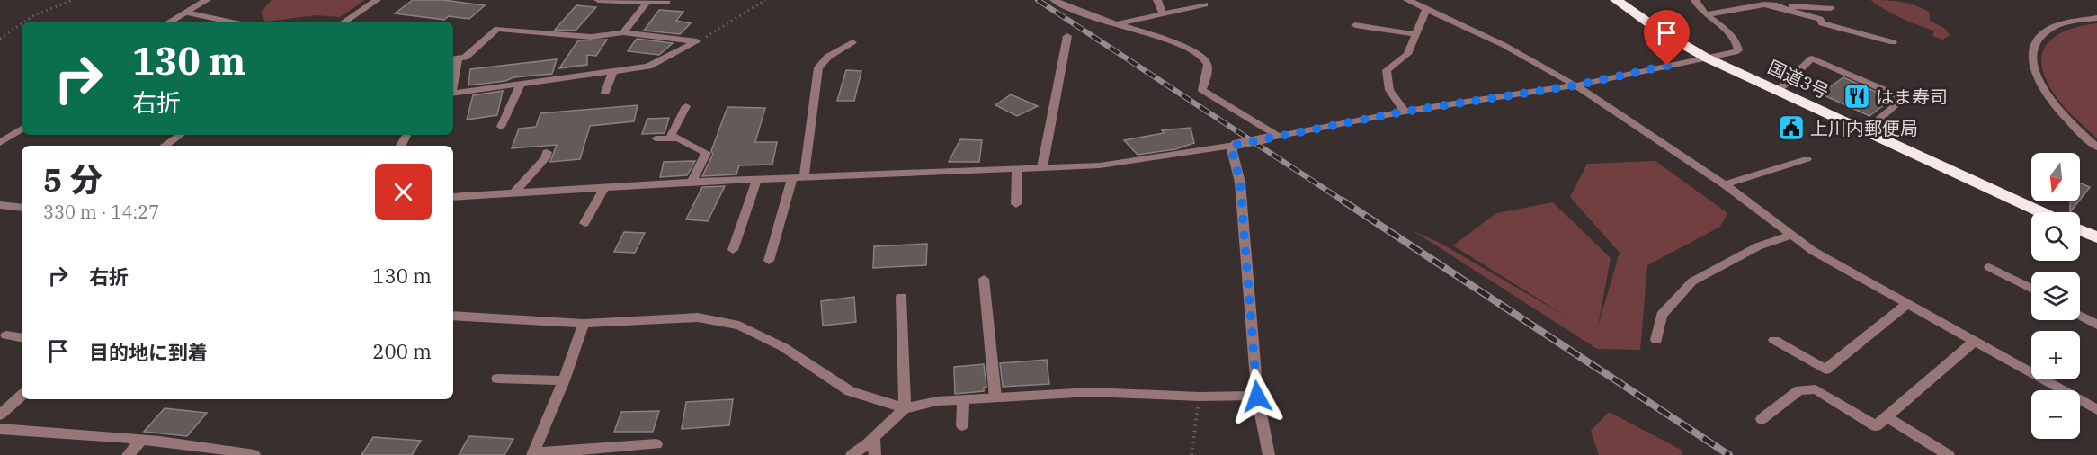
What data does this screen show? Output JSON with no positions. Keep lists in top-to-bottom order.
{
  "streets": {
    "highway": ["国道3号"]
  },
  "places": {
    "restaurant": ["はま寿司"],
    "public building": ["上川内郵便局"]
  },
  "north": "bottom",
  "page": {
    "turn": ["130 m", "右折"],
    "heading": ["5 分", "330 m · 14:27"],
    "map_buttons": ["+", "−"],
    "list": [
      {
        "name": "右折",
        "value": "130 m"
      },
      {
        "name": "目的地に到着",
        "value": "200 m"
      }
    ]
  }
}
